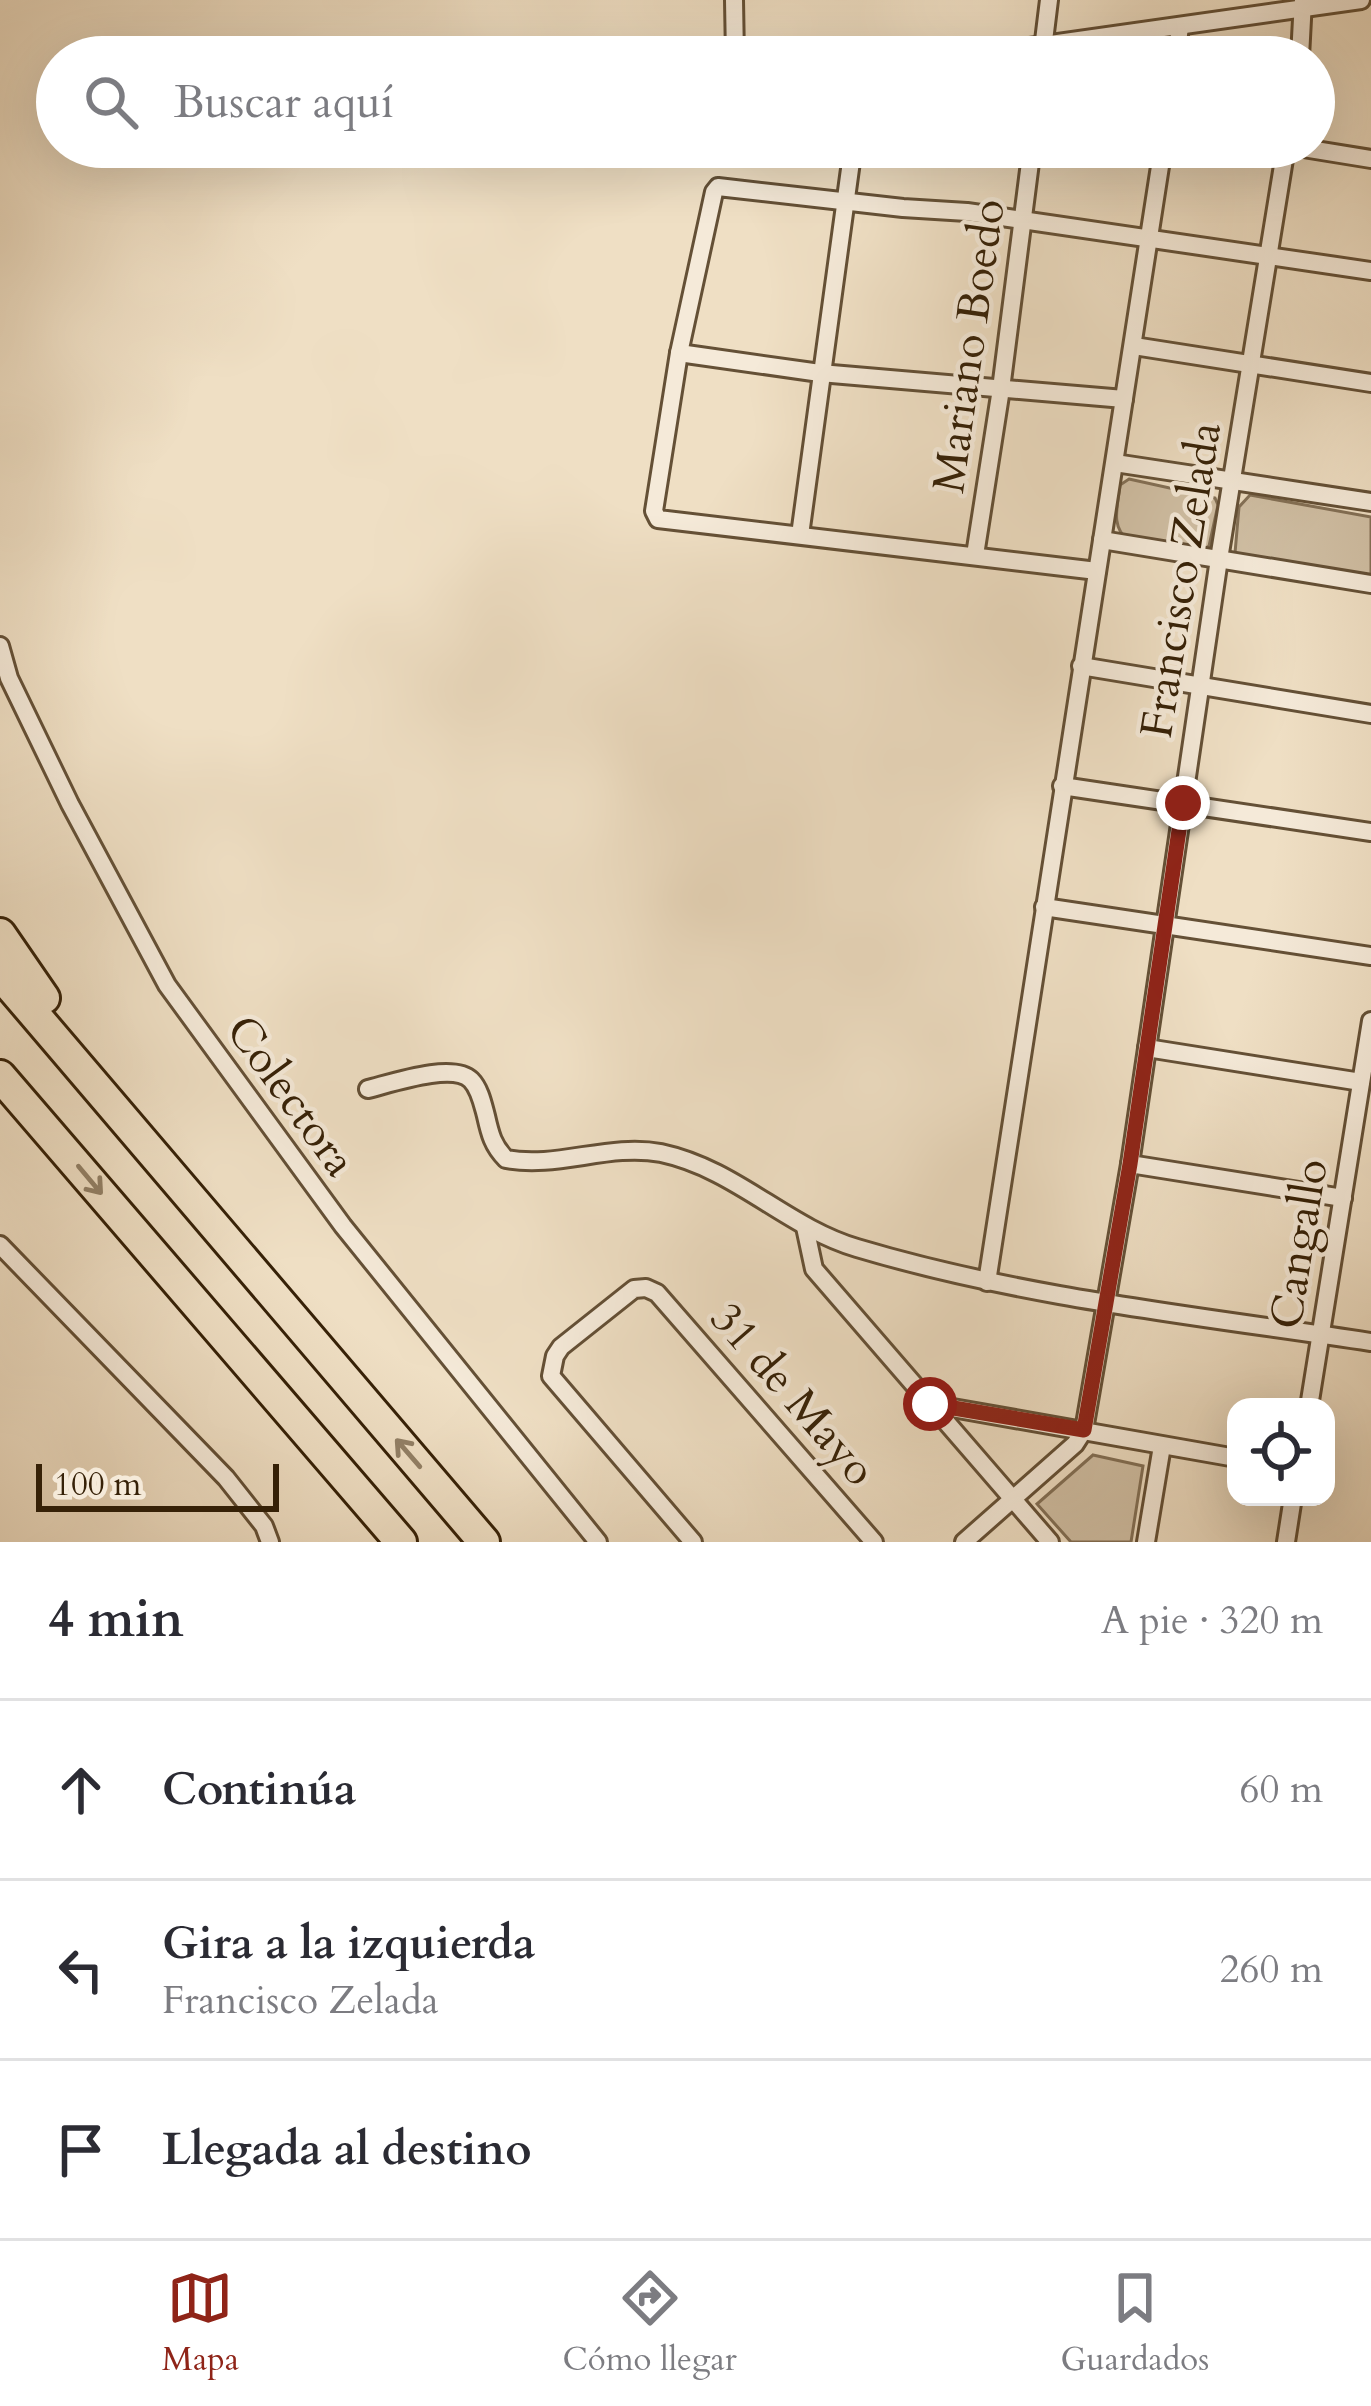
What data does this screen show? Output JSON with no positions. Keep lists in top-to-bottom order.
{
  "streets": {
    "street": [
      "Mariano Boedo",
      "Francisco Zelada",
      "Colectora",
      "Cangallo",
      "31 de Mayo"
    ]
  },
  "scale_bar": "100 m",
  "page": {
    "search": "Buscar aquí",
    "scale": "100 m",
    "heading": ["4 min", "A pie · 320 m"],
    "list": [
      ["Continúa", "60 m"],
      ["Gira a la izquierda", "Francisco Zelada", "260 m"],
      "Llegada al destino"
    ],
    "nav": ["Mapa", "Cómo llegar", "Guardados"]
  }
}
